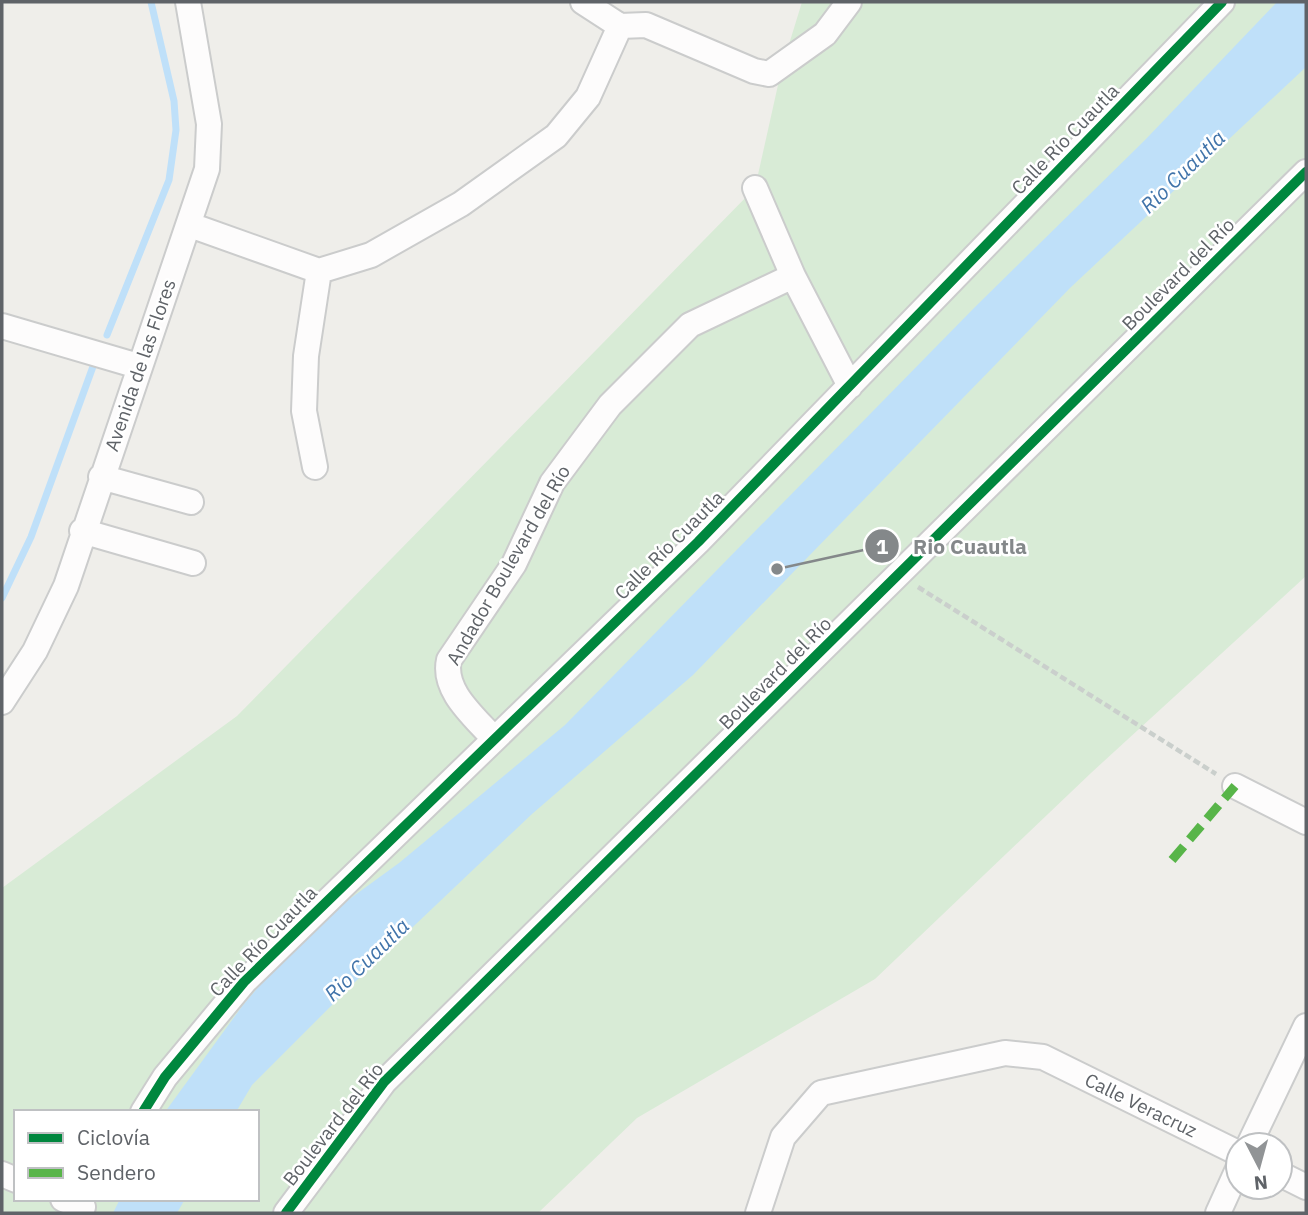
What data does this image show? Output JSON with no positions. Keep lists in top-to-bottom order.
{
  "streets": {
    "street": [
      "Calle Río Cuautla",
      "Boulevard del Río",
      "Avenida de las Flores",
      "Andador Boulevard del Río",
      "Calle Veracruz"
    ]
  },
  "crossings": [
    ["Calle Río Cuautla", "Andador Boulevard del Río"]
  ],
  "water": ["Rio Cuautla"],
  "places": ["Rio Cuautla"],
  "legend": ["Ciclovía", "Sendero"],
  "north": "bottom"
}
